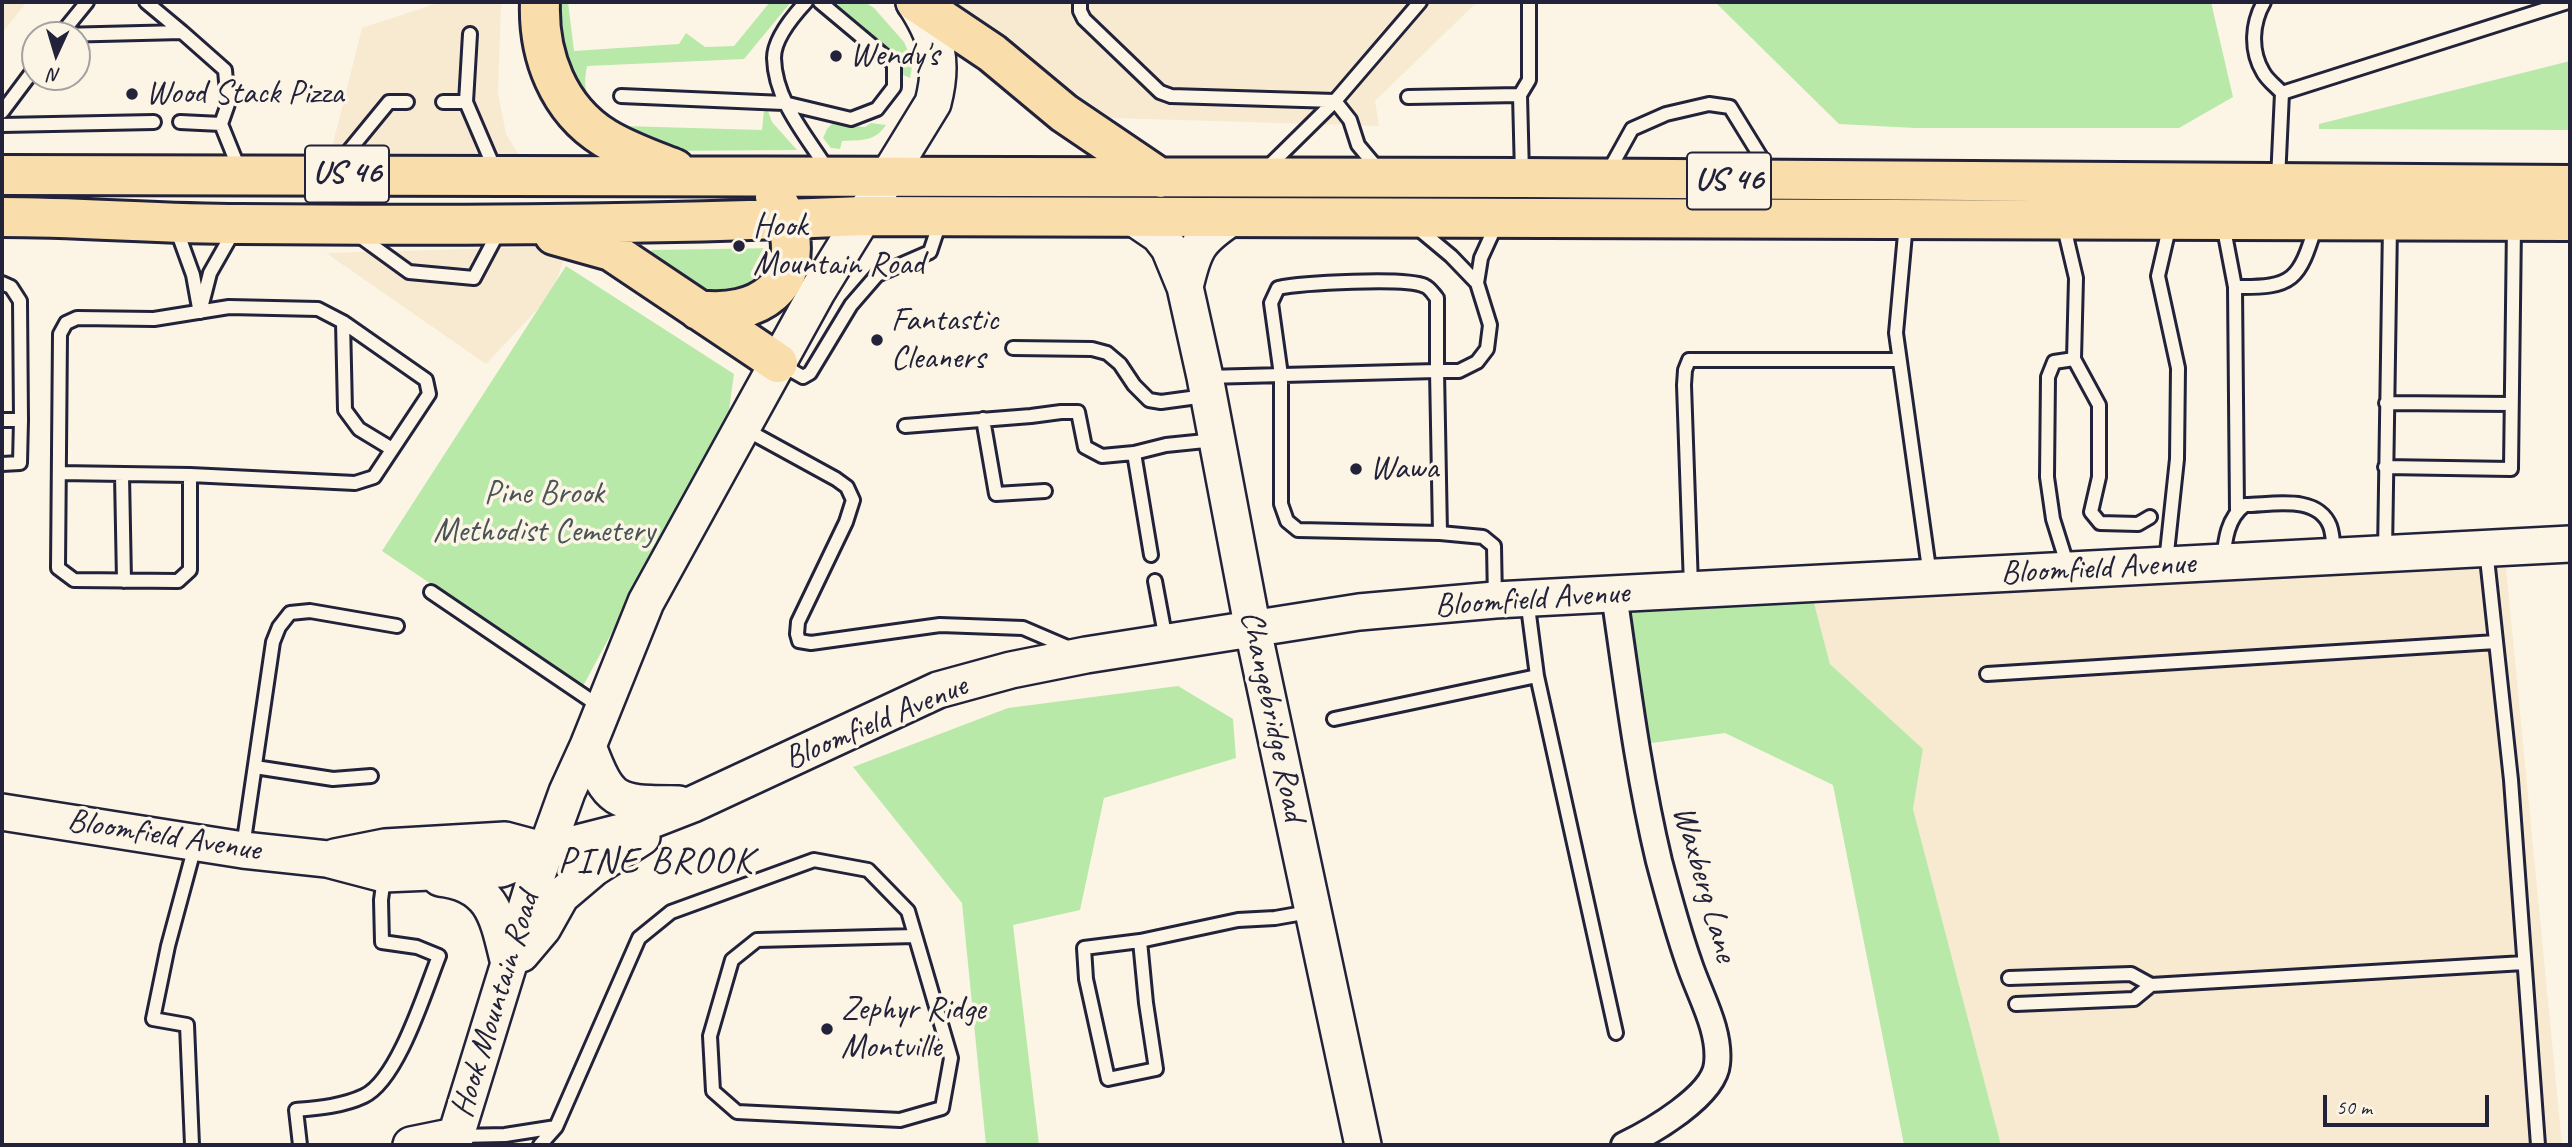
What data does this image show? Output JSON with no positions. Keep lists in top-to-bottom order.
{
  "streets": {
    "highway": ["US 46"],
    "main road": ["Bloomfield Avenue", "Changebridge Road", "Hook Mountain Road"],
    "street": ["Waxberg Lane"]
  },
  "crossings": [
    ["US 46", "Changebridge Road"],
    ["US 46", "Hook Mountain Road"],
    ["Bloomfield Avenue", "Changebridge Road"],
    ["Bloomfield Avenue", "Waxberg Lane"],
    ["Bloomfield Avenue", "Hook Mountain Road"]
  ],
  "districts": ["PINE BROOK"],
  "parks": ["Pine Brook Methodist Cemetery"],
  "places": [
    "Wendy's",
    "Wood Stack Pizza",
    "Hook Mountain Road",
    "Fantastic Cleaners",
    "Wawa",
    "Zephyr Ridge Montville"
  ],
  "scale_bar": "50 m",
  "north": "bottom"
}
